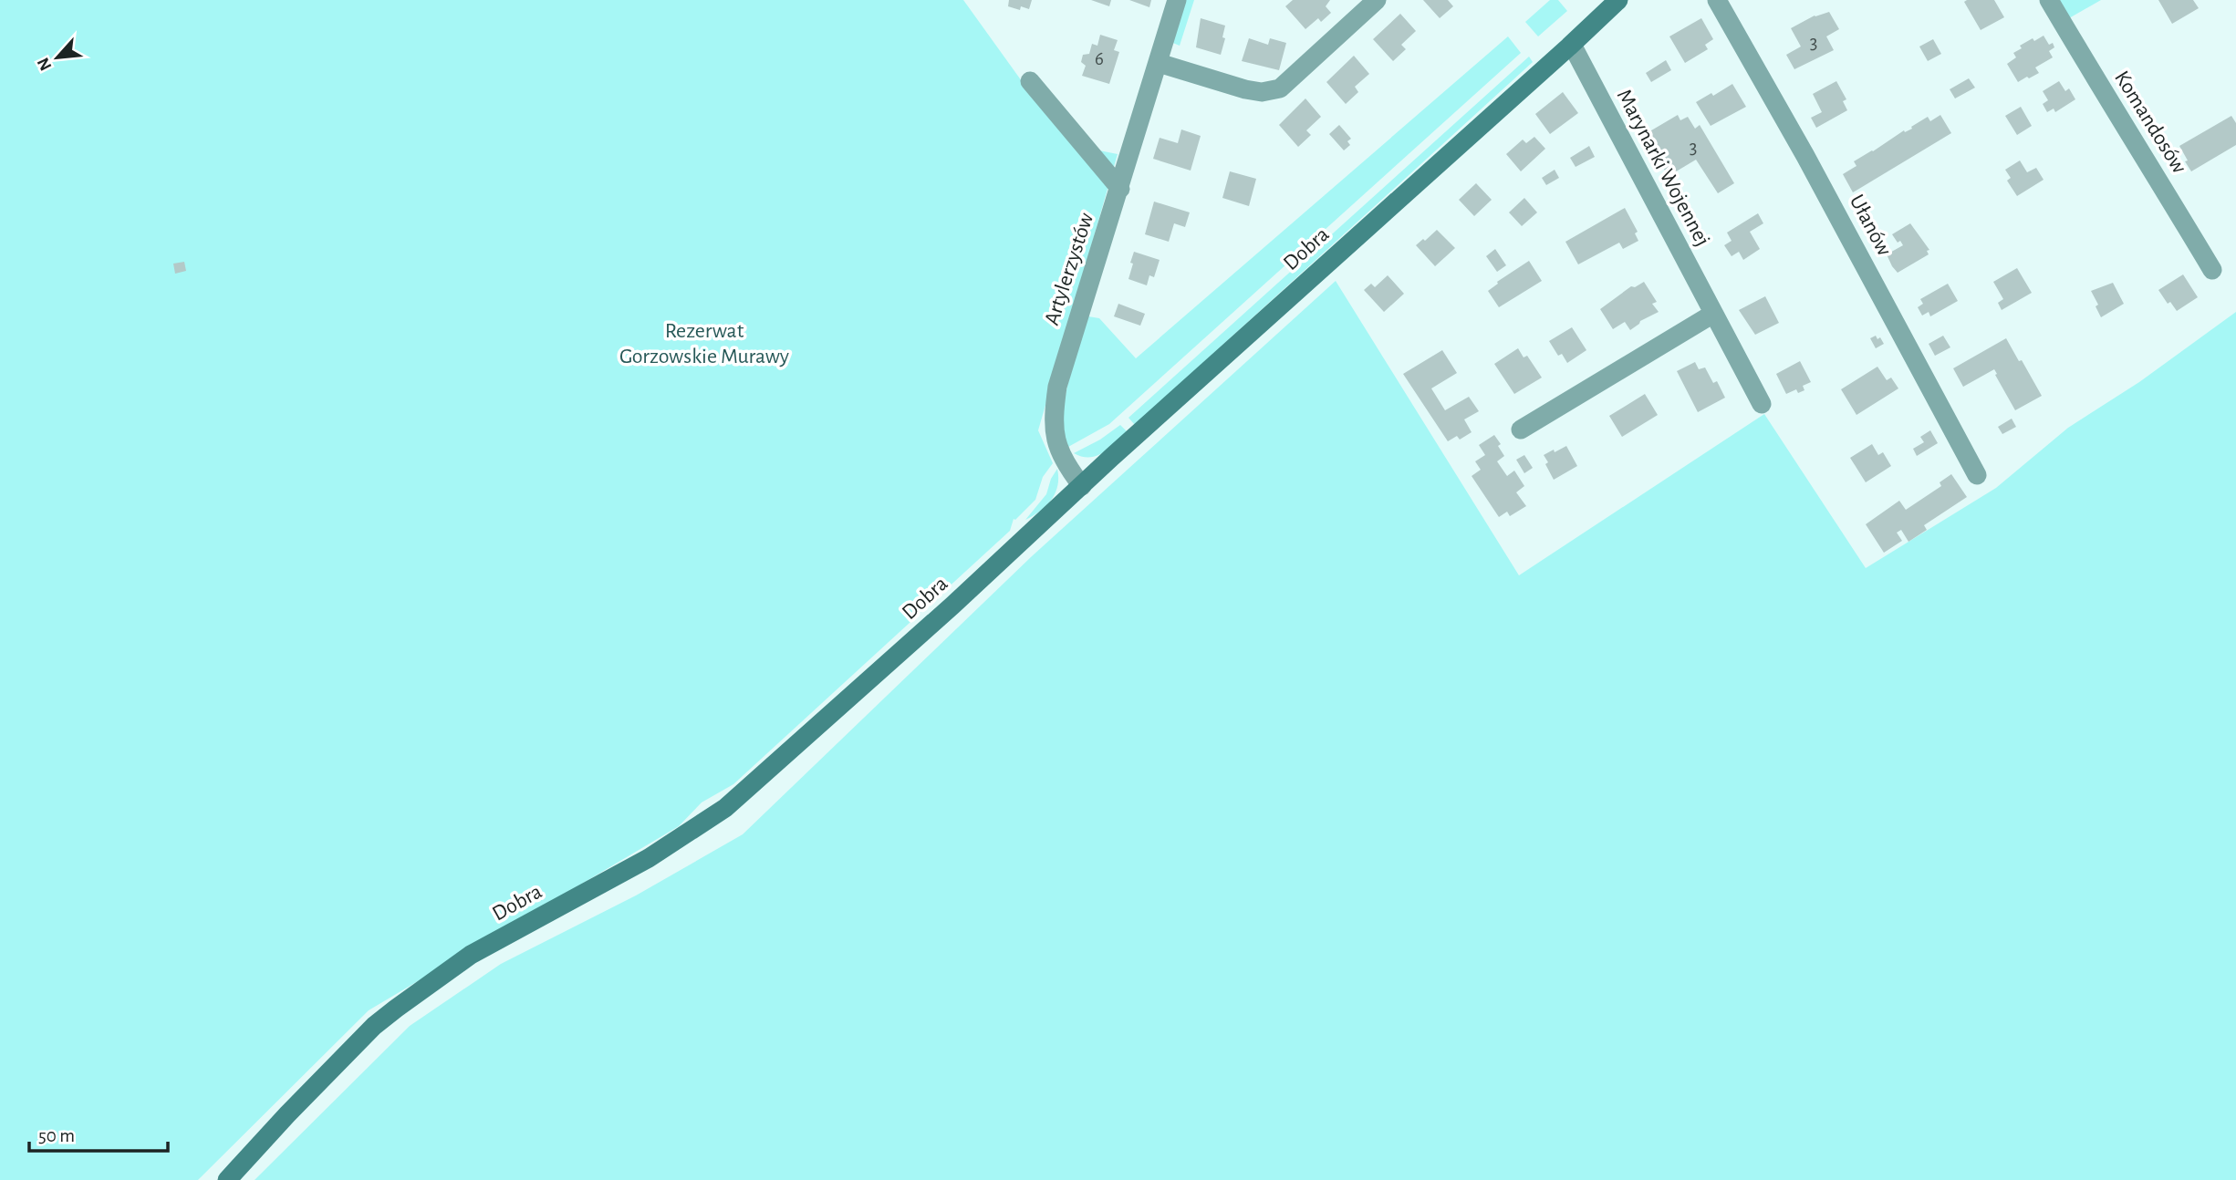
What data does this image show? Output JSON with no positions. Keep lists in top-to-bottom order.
{
  "streets": {
    "street": [
      "Komandosów",
      "Marynarki Wojennej",
      "Ułanów",
      "Dobra",
      "Artylerzystów"
    ]
  },
  "crossings": [
    ["Marynarki Wojennej", "Dobra"],
    ["Dobra", "Artylerzystów"]
  ],
  "parks": ["Rezerwat Gorzowskie Murawy"],
  "house_numbers": ["3", "6", "3"],
  "scale_bar": "50 m",
  "north": "bottom left"
}
